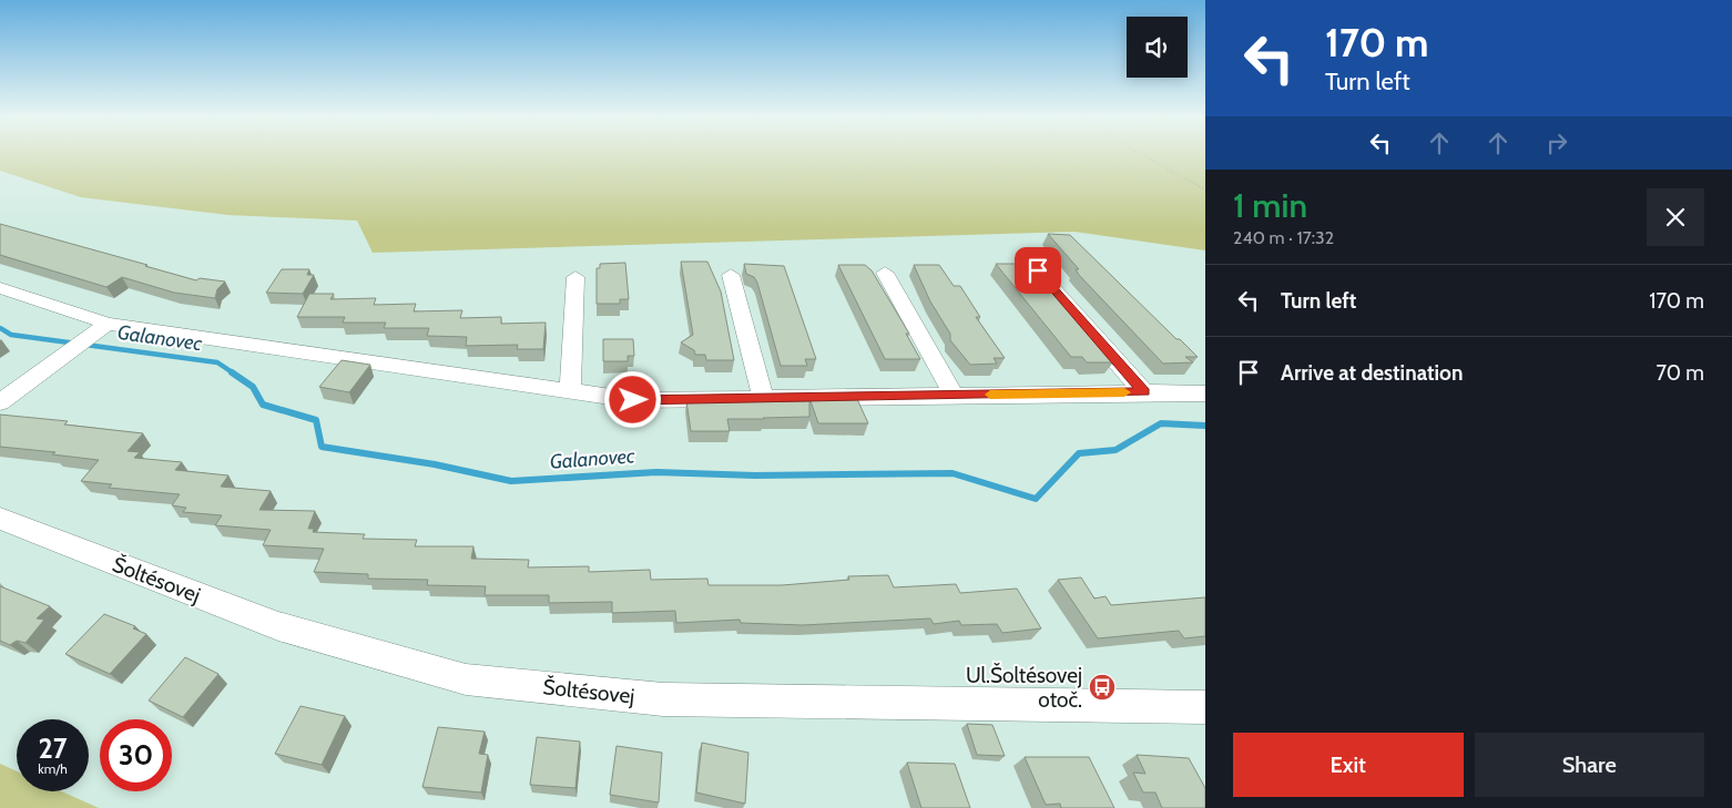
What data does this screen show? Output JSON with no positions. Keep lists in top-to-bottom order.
{
  "streets": {
    "street": ["Šoltésovej"]
  },
  "water": ["Galanovec"],
  "places": {
    "bus stop": ["Ul.Šoltésovej otoč."]
  },
  "page": {
    "turn": ["170 m", "Turn left"],
    "heading": ["1 min", "240 m · 17:32"],
    "list": [
      {
        "name": "Turn left",
        "value": "170 m"
      },
      {
        "name": "Arrive at destination",
        "value": "70 m"
      }
    ],
    "speed": "27 km/h",
    "limit": "30",
    "buttons": ["Exit", "Share"]
  }
}
